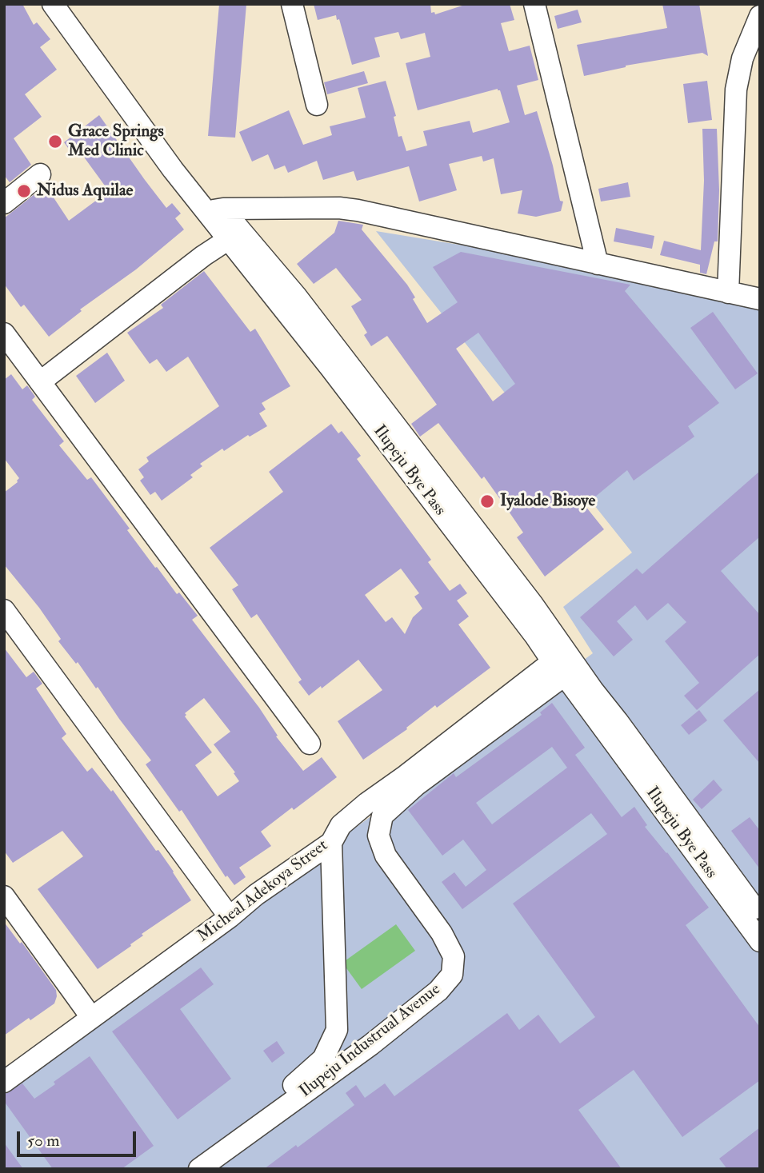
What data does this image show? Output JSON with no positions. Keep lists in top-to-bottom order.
{
  "streets": {
    "street": ["Ilupeju Bye Pass", "Micheal Adekoya Street", "Ilupeju Industrual Avenue"]
  },
  "crossings": [
    ["Ilupeju Bye Pass", "Micheal Adekoya Street"],
    ["Ilupeju Bye Pass", "Ilupeju Industrual Avenue"],
    ["Micheal Adekoya Street", "Ilupeju Industrual Avenue"]
  ],
  "places": ["Grace Springs Med Clinic", "Nidus Aquilae", "Iyalode Bisoye"],
  "scale_bar": "50 m"
}
